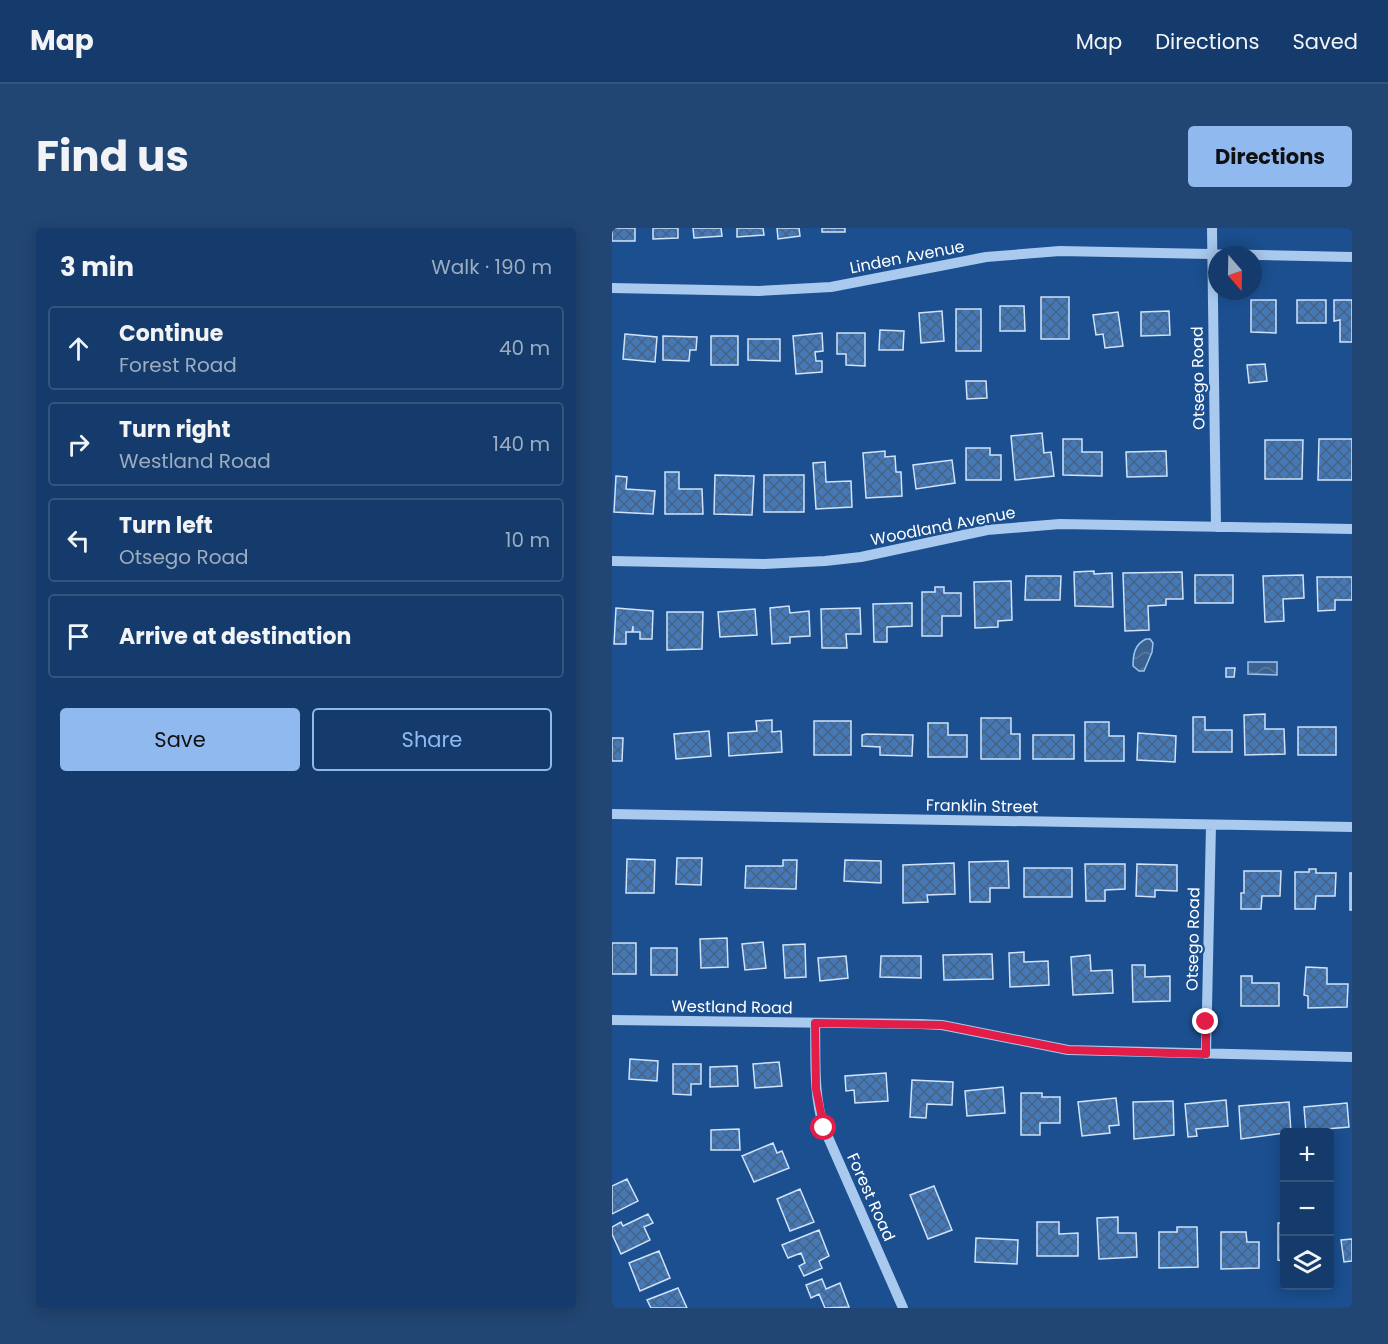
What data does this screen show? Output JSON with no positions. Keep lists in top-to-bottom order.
{
  "streets": {
    "street": [
      "Linden Avenue",
      "Otsego Road",
      "Woodland Avenue",
      "Franklin Street",
      "Westland Road",
      "Forest Road"
    ]
  },
  "crossings": [
    ["Otsego Road", "Woodland Avenue"],
    ["Otsego Road", "Franklin Street"],
    ["Otsego Road", "Westland Road"],
    ["Westland Road", "Forest Road"]
  ],
  "north": "bottom",
  "page": {
    "header": "Map",
    "nav": ["Map", "Directions", "Saved"],
    "title": "Find us",
    "buttons": [
      "Directions",
      ["Save", "Share"]
    ],
    "heading": ["3 min", "Walk · 190 m"],
    "list": [
      ["Continue", "Forest Road", "40 m"],
      ["Turn right", "Westland Road", "140 m"],
      ["Turn left", "Otsego Road", "10 m"],
      "Arrive at destination"
    ],
    "map_buttons": ["+", "−"]
  }
}
